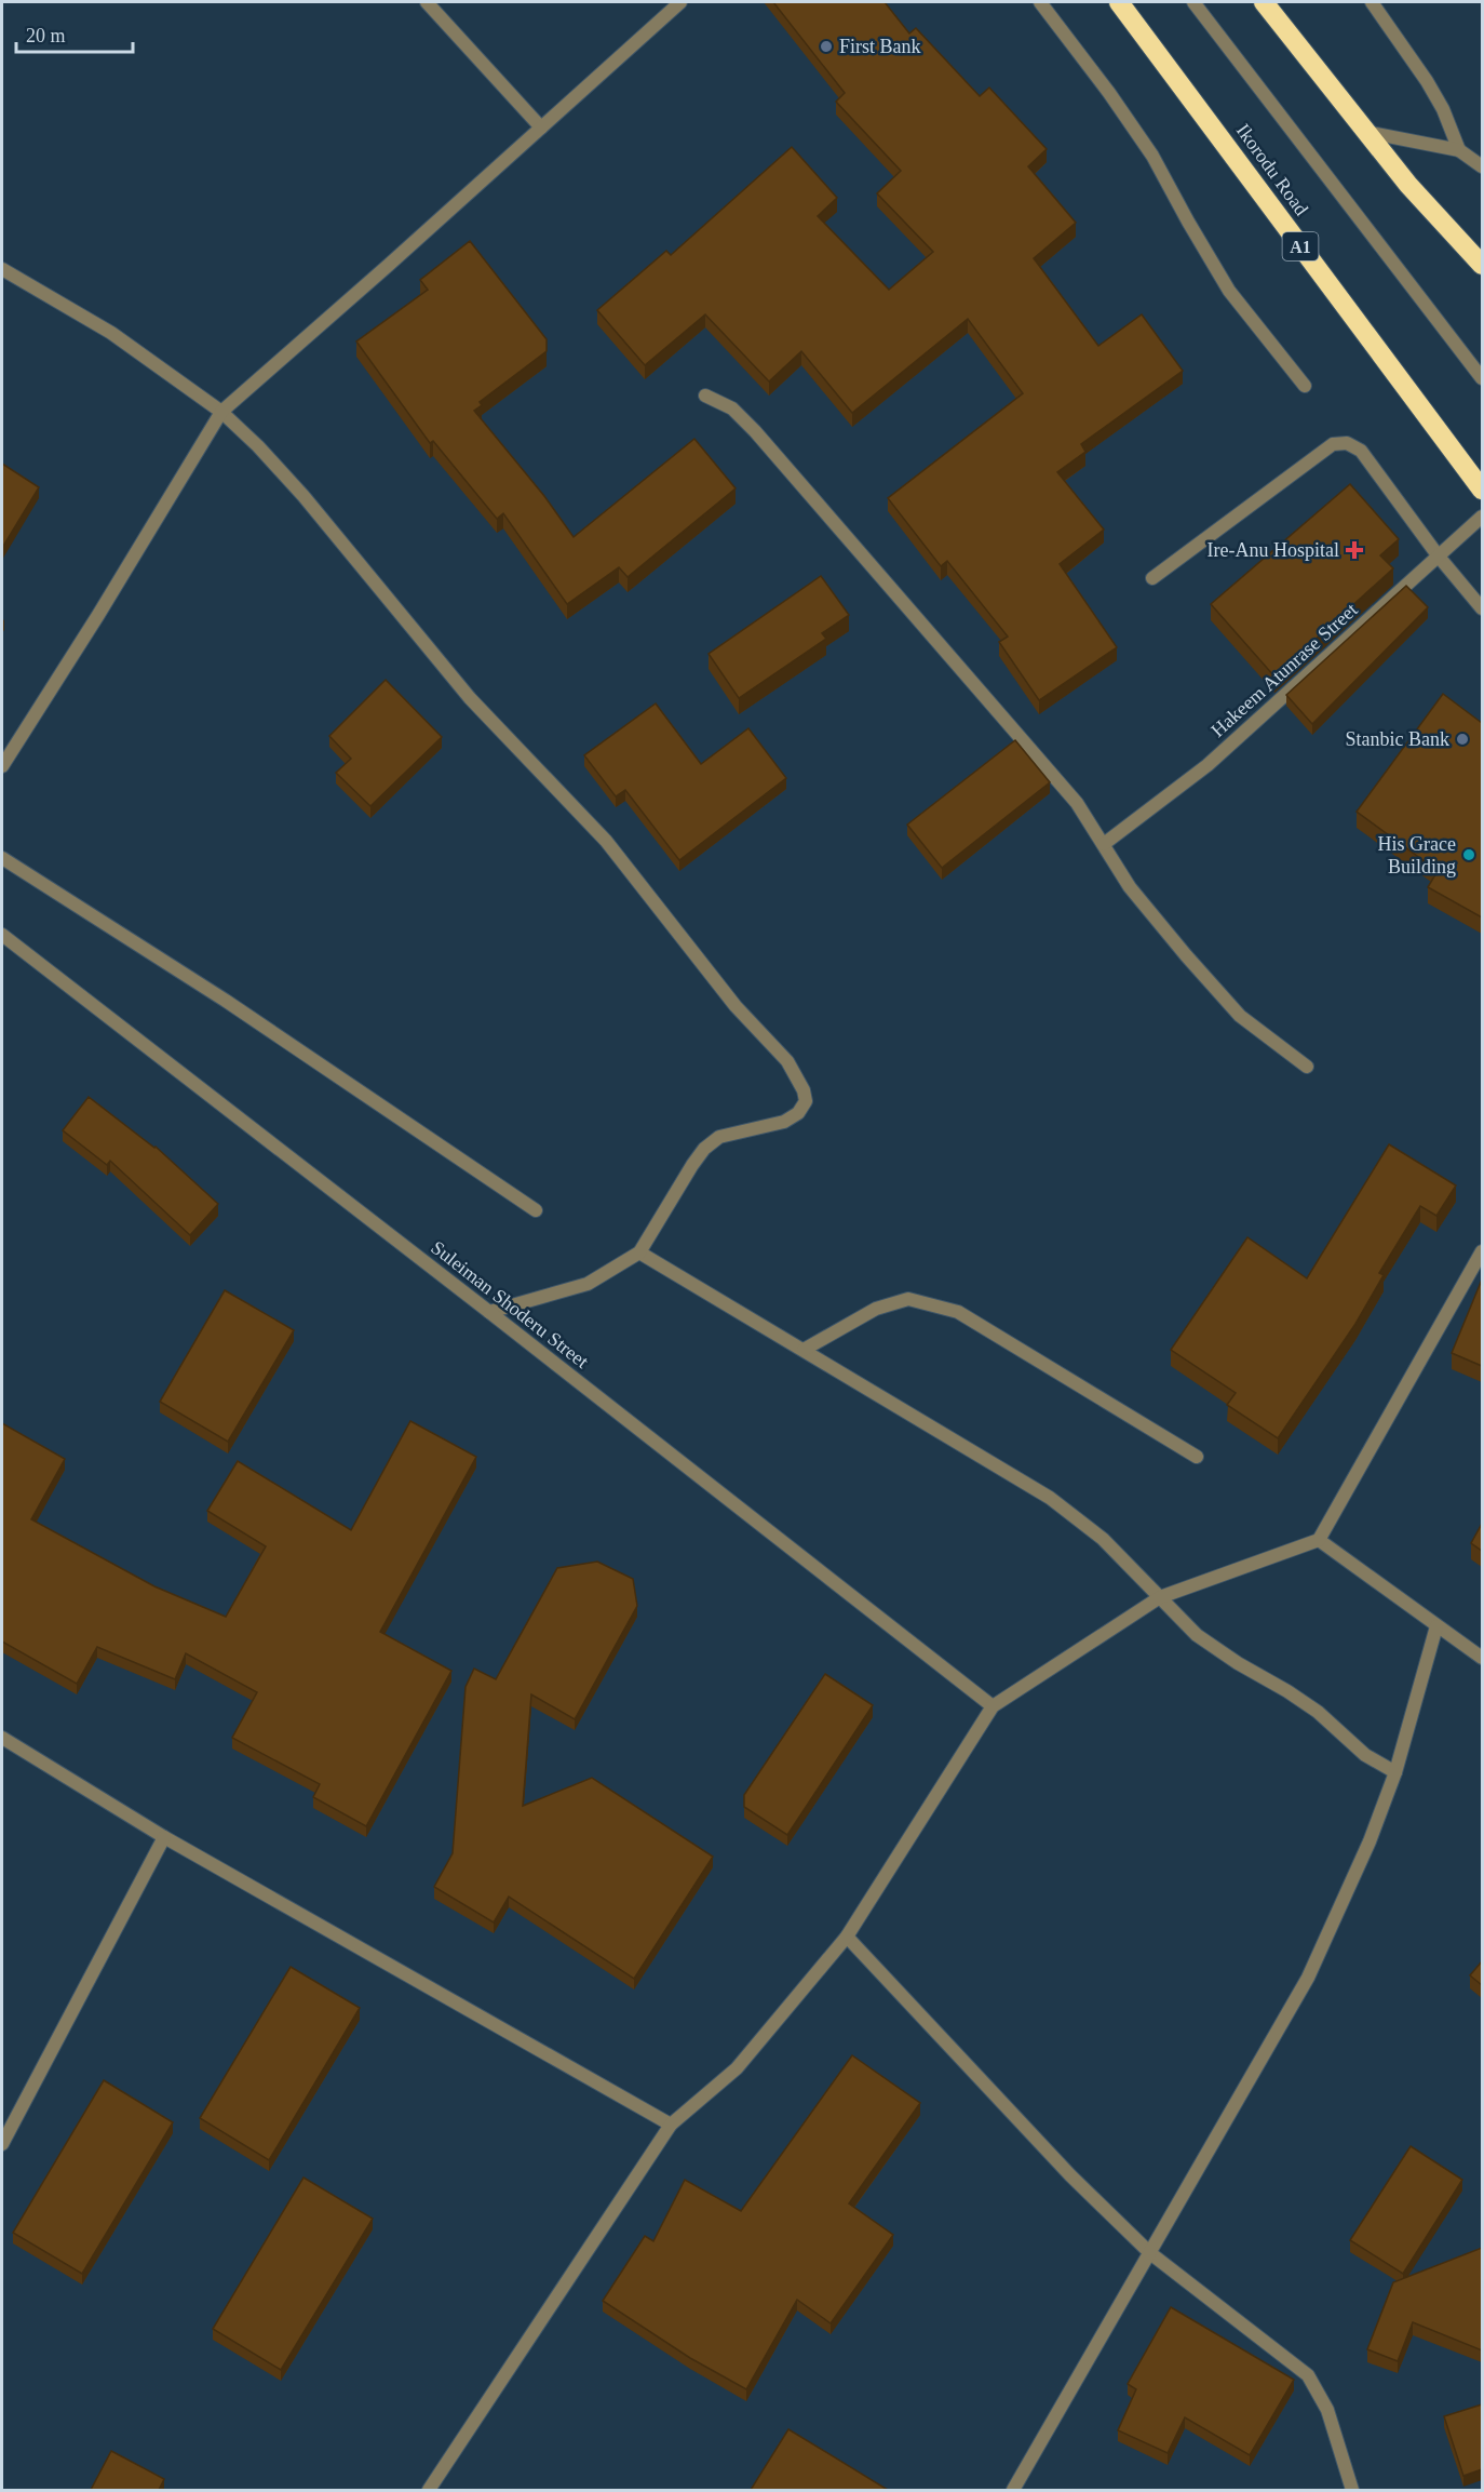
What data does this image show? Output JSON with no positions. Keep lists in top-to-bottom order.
{
  "streets": {
    "highway": ["Ikorodu Road", "A1"],
    "street": ["Hakeem Atunrase Street", "Suleiman Shoderu Street"]
  },
  "places": {
    "other": ["First Bank", "Stanbic Bank", "His Grace Building"],
    "health": ["Ire-Anu Hospital"]
  },
  "scale_bar": "20 m"
}
